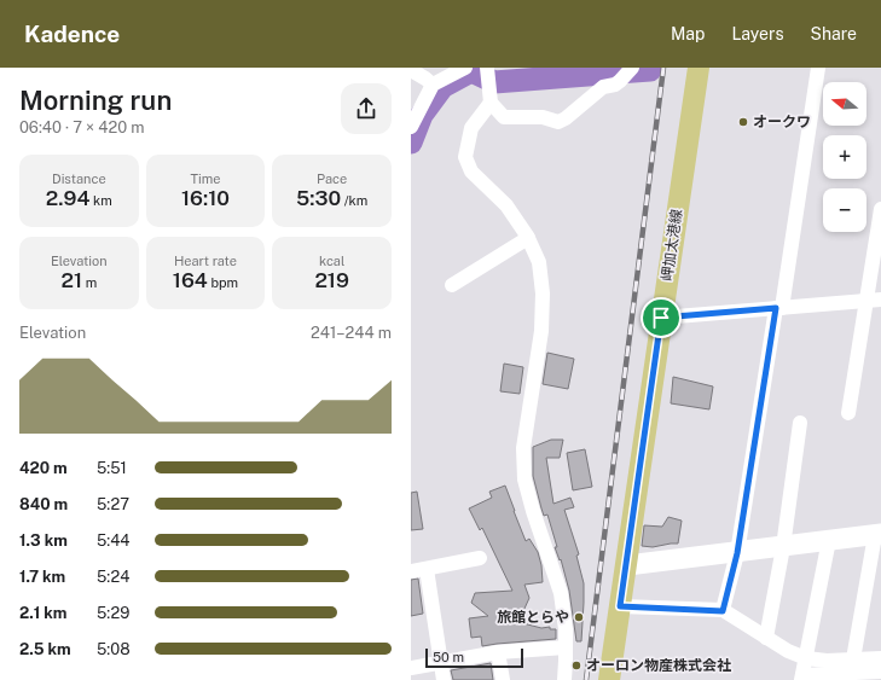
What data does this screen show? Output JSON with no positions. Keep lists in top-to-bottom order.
{
  "streets": {
    "main road": ["岬加太港線"]
  },
  "places": ["オークワ", "旅館とらや", "オーロン物産株式会社"],
  "scale_bar": "50 m",
  "north": "left",
  "page": {
    "header": "Kadence",
    "nav": ["Map", "Layers", "Share"],
    "heading": ["Morning run", "06:40 · 7 × 420 m"],
    "map_buttons": ["+", "−"],
    "stats": [
      ["Distance", "2.94 km"],
      ["Time", "16:10"],
      ["Pace", "5:30 /km"],
      ["Elevation", "21 m"],
      ["Heart rate", "164 bpm"],
      ["kcal", "219"]
    ],
    "chart": ["Elevation", "241–244 m"],
    "list": [
      {
        "name": "420 m",
        "note": "5:51"
      },
      {
        "name": "840 m",
        "note": "5:27"
      },
      {
        "name": "1.3 km",
        "note": "5:44"
      },
      {
        "name": "1.7 km",
        "note": "5:24"
      },
      {
        "name": "2.1 km",
        "note": "5:29"
      },
      {
        "name": "2.5 km",
        "note": "5:08"
      }
    ],
    "scale": "50 m"
  }
}
